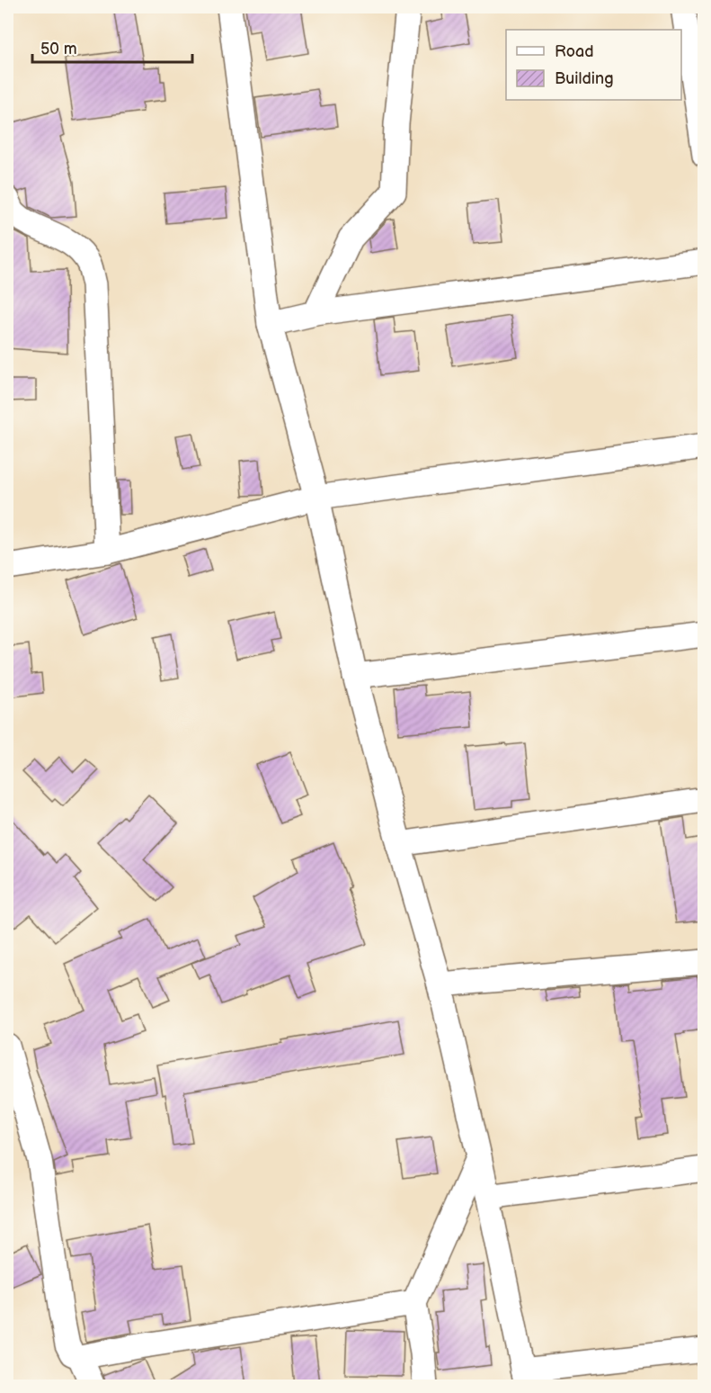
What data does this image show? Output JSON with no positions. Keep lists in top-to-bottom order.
{
  "legend": ["Road", "Building"],
  "scale_bar": "50 m"
}
